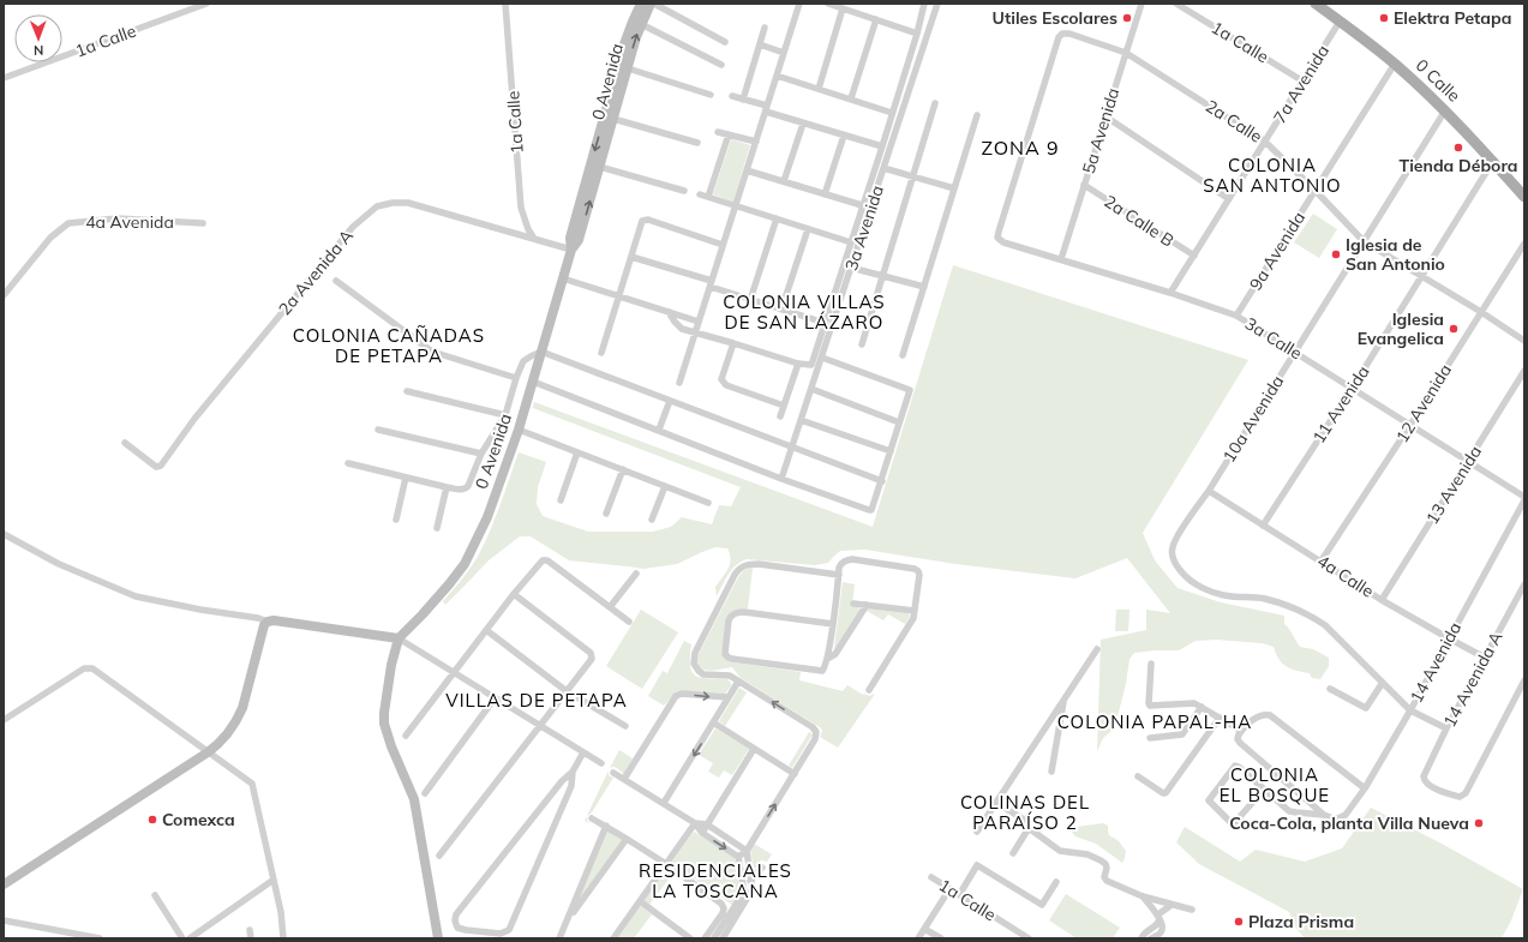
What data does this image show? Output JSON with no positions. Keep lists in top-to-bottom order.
{
  "streets": {
    "main road": ["0 Calle", "0 Avenida"],
    "street": [
      "1a Calle",
      "7a Avenida",
      "2a Calle",
      "5a Avenida",
      "2a Calle B",
      "4a Avenida",
      "3a Avenida",
      "9a Avenida",
      "2a Avenida A",
      "3a Calle",
      "12 Avenida",
      "11 Avenida",
      "10a Avenida",
      "13 Avenida",
      "4a Calle",
      "14 Avenida",
      "14 Avenida A"
    ]
  },
  "crossings": [
    ["1a Calle", "7a Avenida"],
    ["1a Calle", "2a Avenida A"],
    ["0 Calle", "7a Avenida"],
    ["0 Calle", "9a Avenida"],
    ["0 Calle", "11 Avenida"],
    ["0 Calle", "10a Avenida"],
    ["0 Avenida", "2a Avenida A"],
    ["7a Avenida", "2a Calle"],
    ["7a Avenida", "2a Calle B"],
    ["7a Avenida", "3a Calle"],
    ["2a Calle", "5a Avenida"],
    ["2a Calle", "9a Avenida"],
    ["2a Calle", "3a Calle"],
    ["2a Calle", "12 Avenida"],
    ["2a Calle", "11 Avenida"],
    ["2a Calle", "10a Avenida"],
    ["5a Avenida", "2a Calle B"],
    ["5a Avenida", "3a Calle"],
    ["9a Avenida", "3a Calle"],
    ["3a Calle", "12 Avenida"],
    ["3a Calle", "11 Avenida"],
    ["3a Calle", "10a Avenida"],
    ["3a Calle", "13 Avenida"],
    ["12 Avenida", "4a Calle"],
    ["11 Avenida", "4a Calle"],
    ["10a Avenida", "4a Calle"],
    ["13 Avenida", "4a Calle"],
    ["4a Calle", "14 Avenida"],
    ["4a Calle", "14 Avenida A"]
  ],
  "districts": [
    "ZONA 9",
    "COLONIA SAN ANTONIO",
    "COLONIA VILLAS DE SAN LÁZARO",
    "COLONIA CAÑADAS DE PETAPA",
    "VILLAS DE PETAPA",
    "COLONIA PAPAL-HA",
    "COLONIA EL BOSQUE",
    "COLINAS DEL PARAÍSO 2",
    "RESIDENCIALES LA TOSCANA"
  ],
  "places": [
    "Utiles Escolares",
    "Elektra Petapa",
    "Tienda Débora",
    "Iglesia de San Antonio",
    "Iglesia Evangelica",
    "Comexca",
    "Coca-Cola, planta Villa Nueva",
    "Plaza Prisma"
  ],
  "north": "bottom"
}
